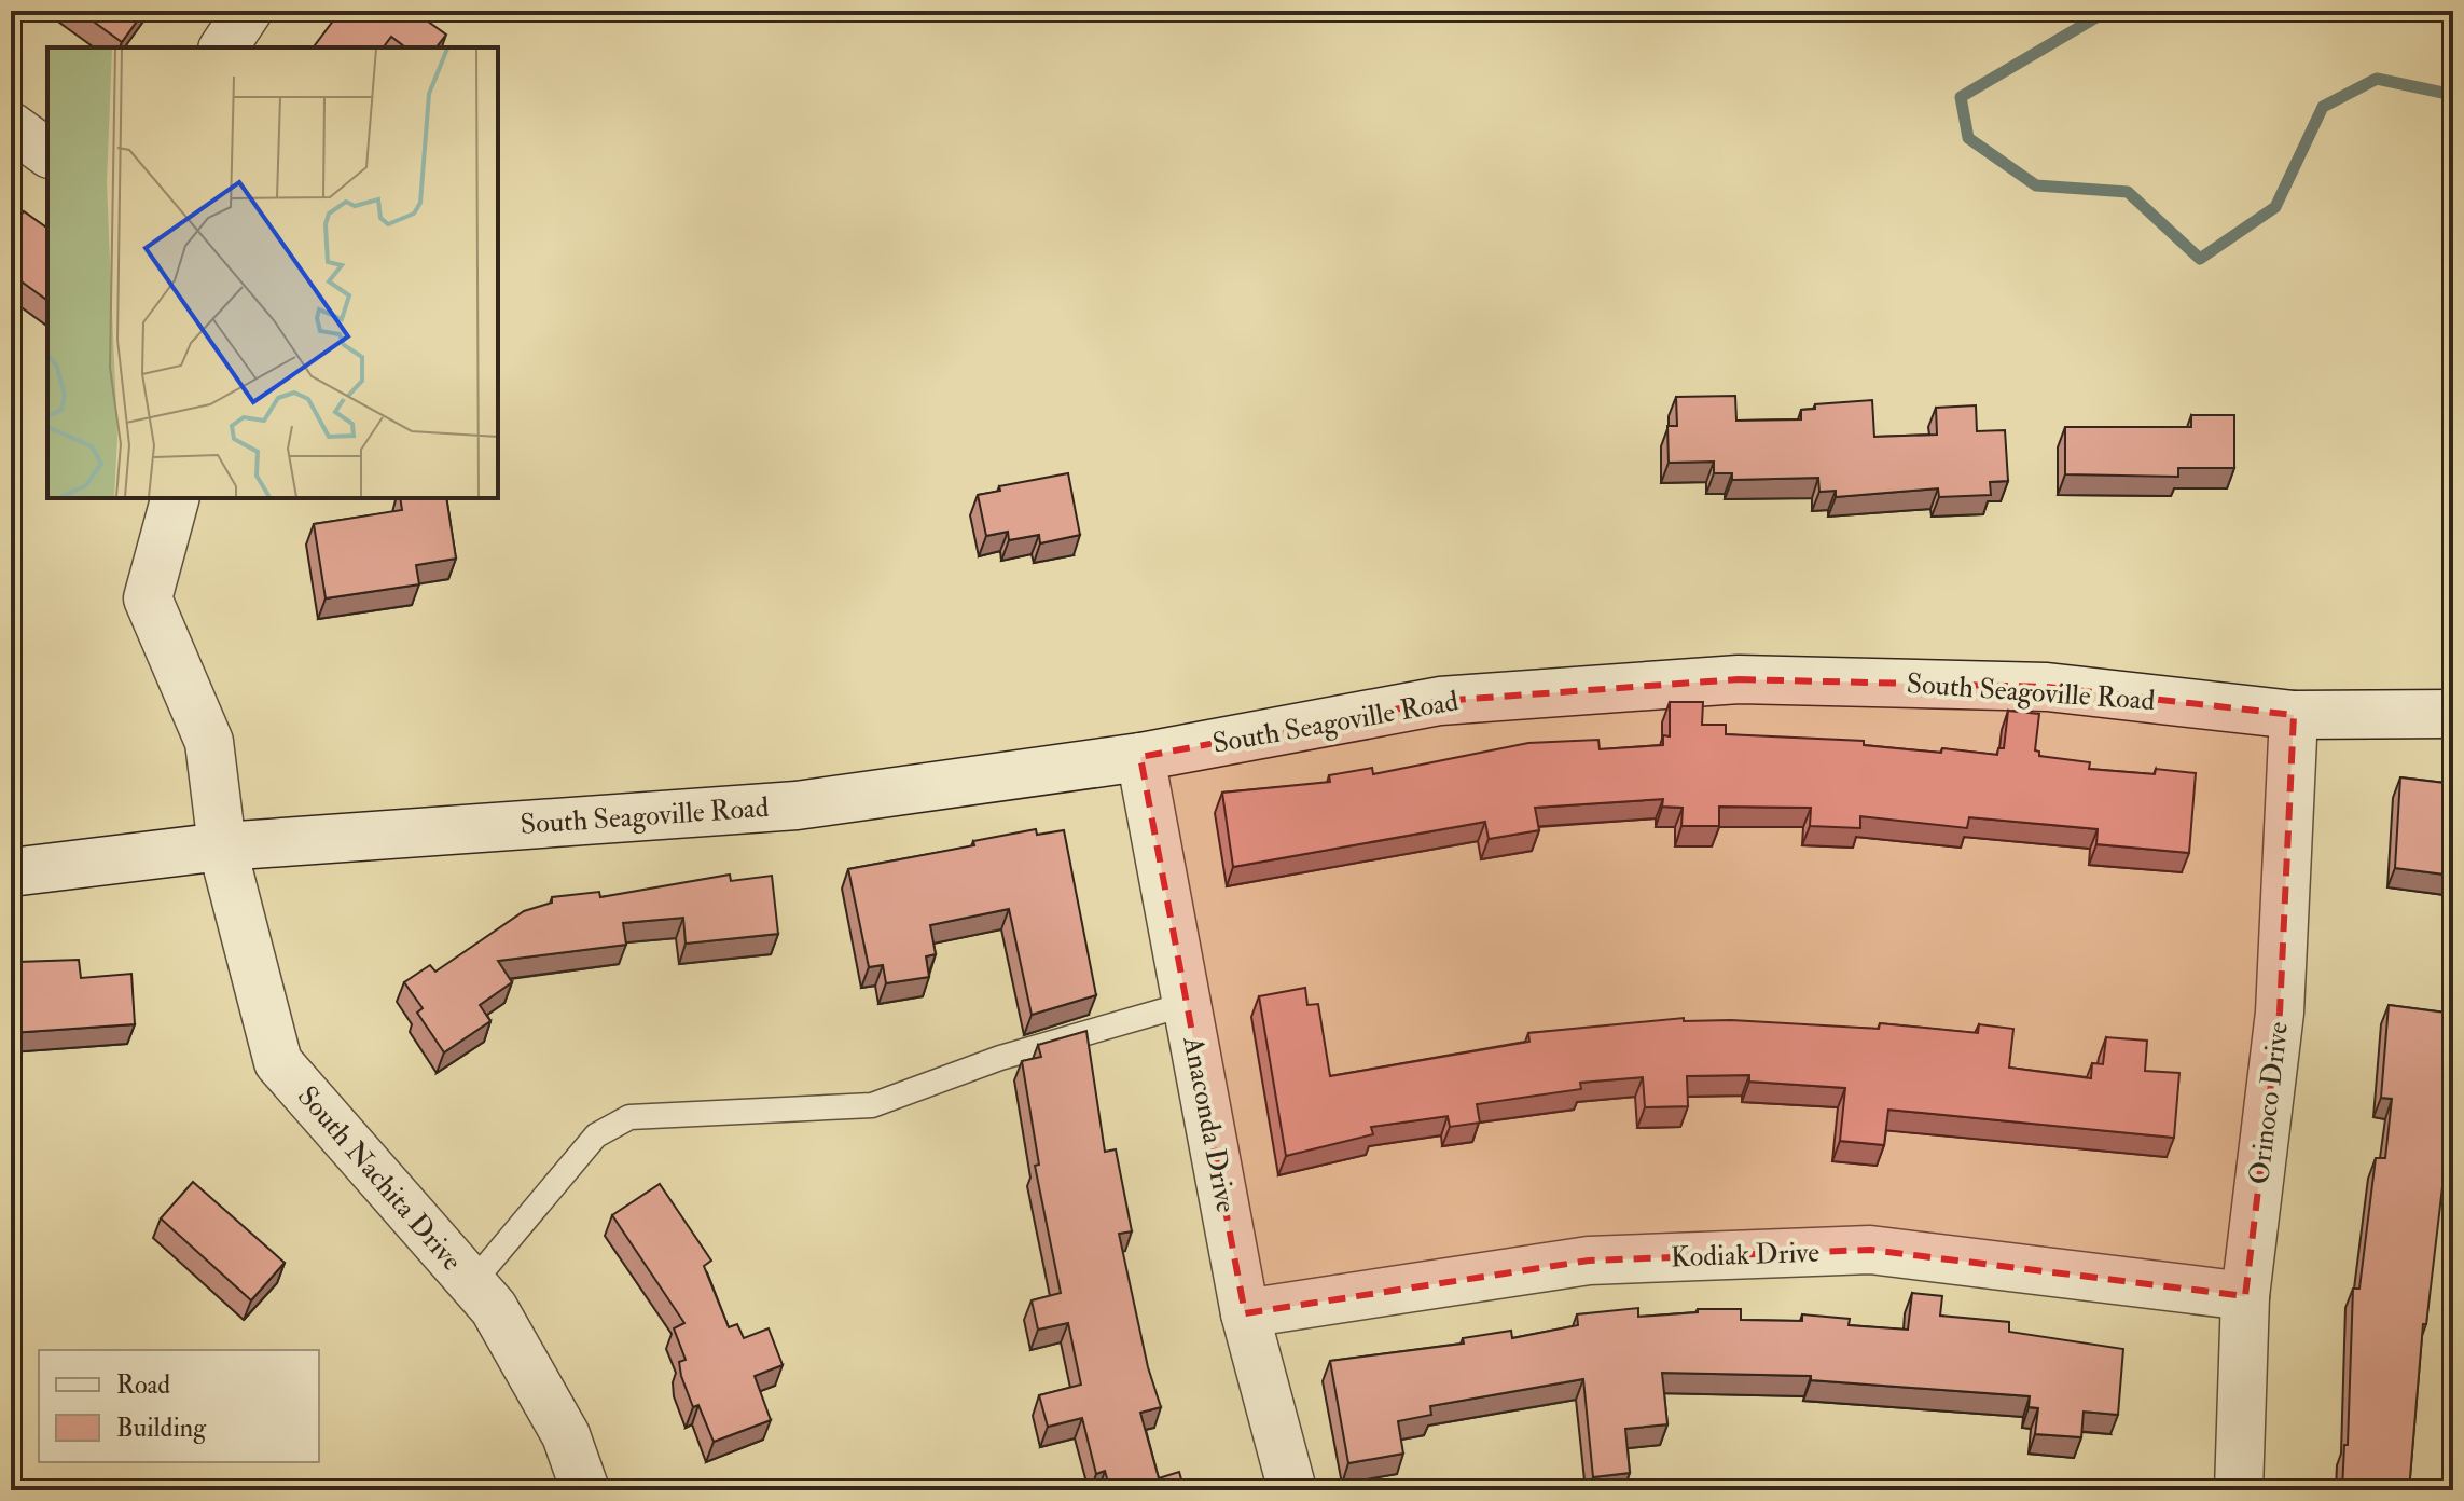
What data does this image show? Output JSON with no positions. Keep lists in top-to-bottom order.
{
  "streets": {
    "street": [
      "South Seagoville Road",
      "Orinoco Drive",
      "Anaconda Drive",
      "South Nachita Drive",
      "Kodiak Drive"
    ]
  },
  "crossings": [
    ["South Seagoville Road", "Orinoco Drive"],
    ["South Seagoville Road", "Anaconda Drive"],
    ["South Seagoville Road", "South Nachita Drive"],
    ["Orinoco Drive", "Kodiak Drive"],
    ["Anaconda Drive", "Kodiak Drive"]
  ],
  "legend": ["Road", "Building"]
}
